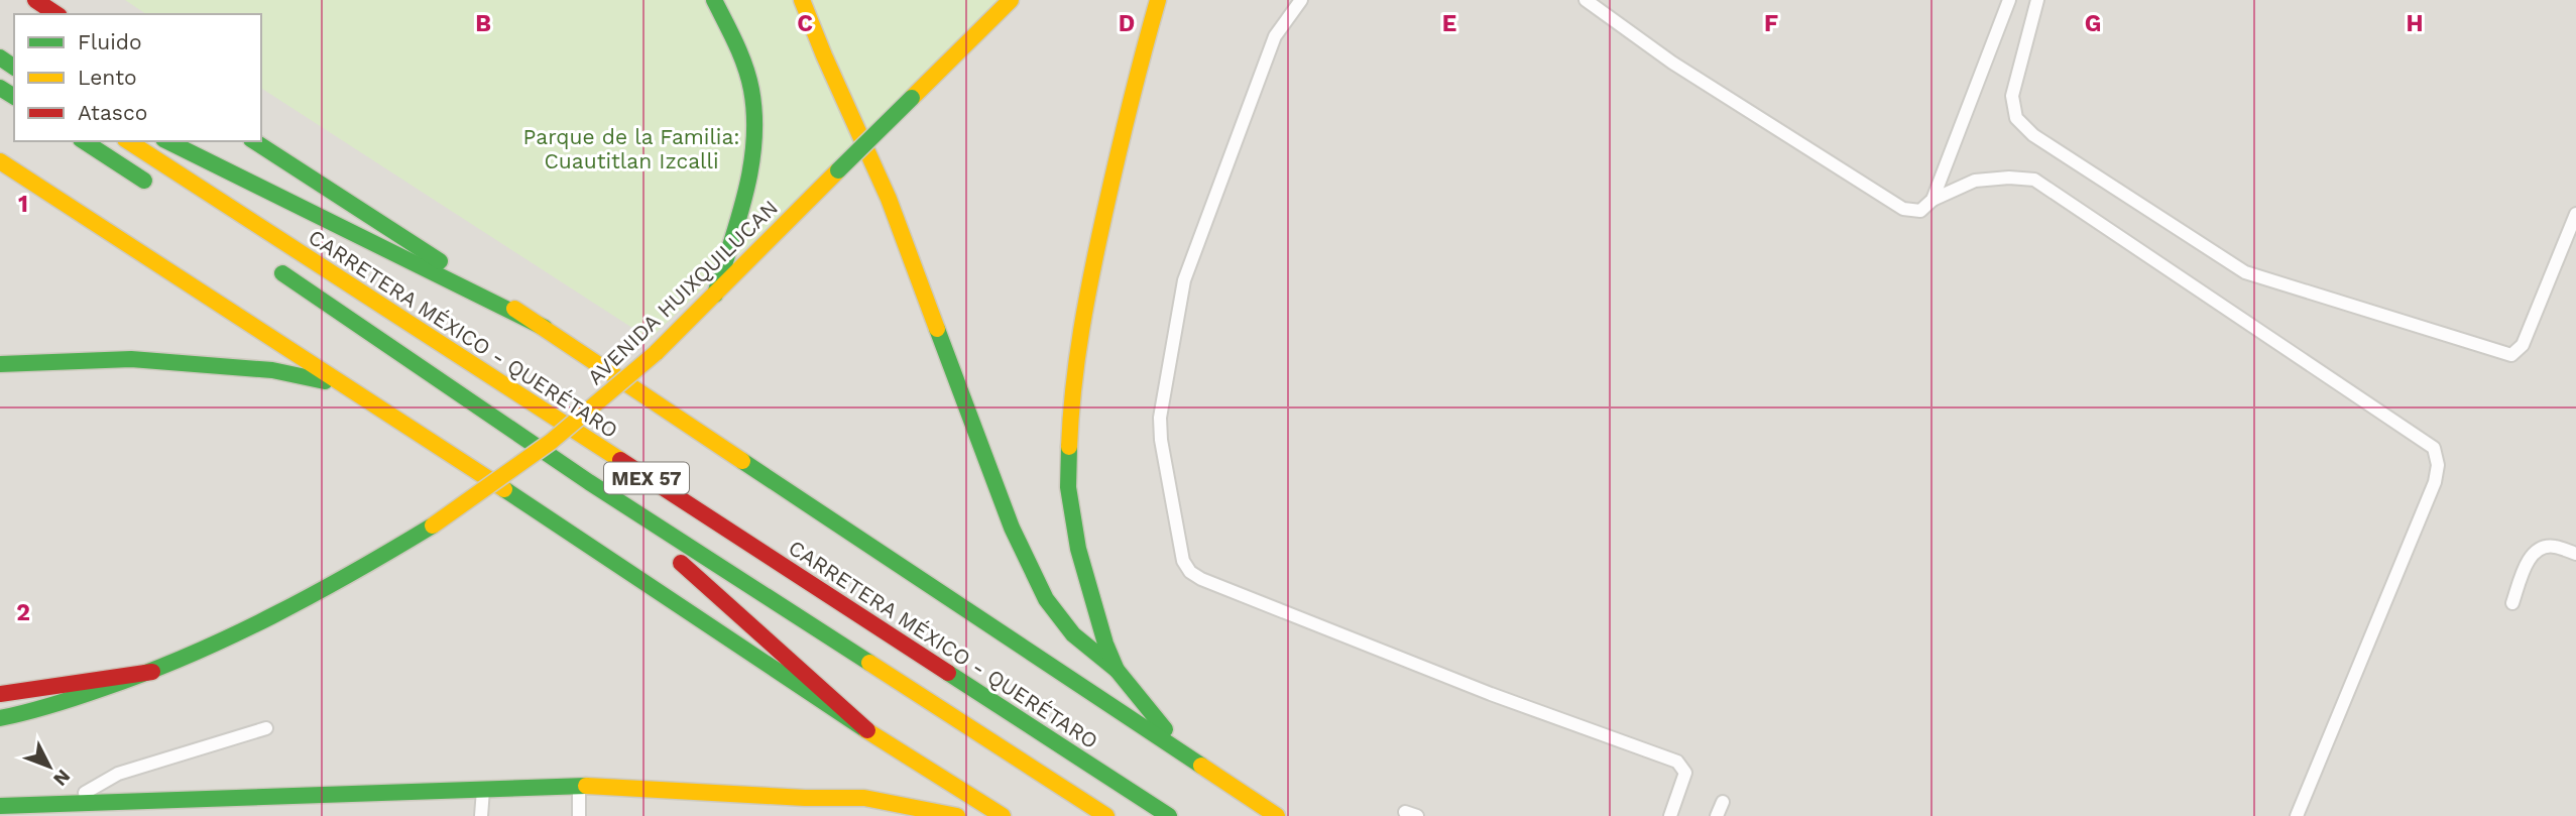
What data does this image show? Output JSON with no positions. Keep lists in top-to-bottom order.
{
  "streets": {
    "main road": ["AVENIDA HUIXQUILUCAN", "CARRETERA MÉXICO - QUERÉTARO", "MEX 57"]
  },
  "parks": ["Parque de la Familia: Cuautitlan Izcalli"],
  "legend": ["Fluido", "Lento", "Atasco"],
  "north": "bottom right",
  "grid": {
    "columns": [
      "B",
      "C",
      "D",
      "E",
      "F",
      "G",
      "H"
    ],
    "rows": ["1", "2"]
  }
}
